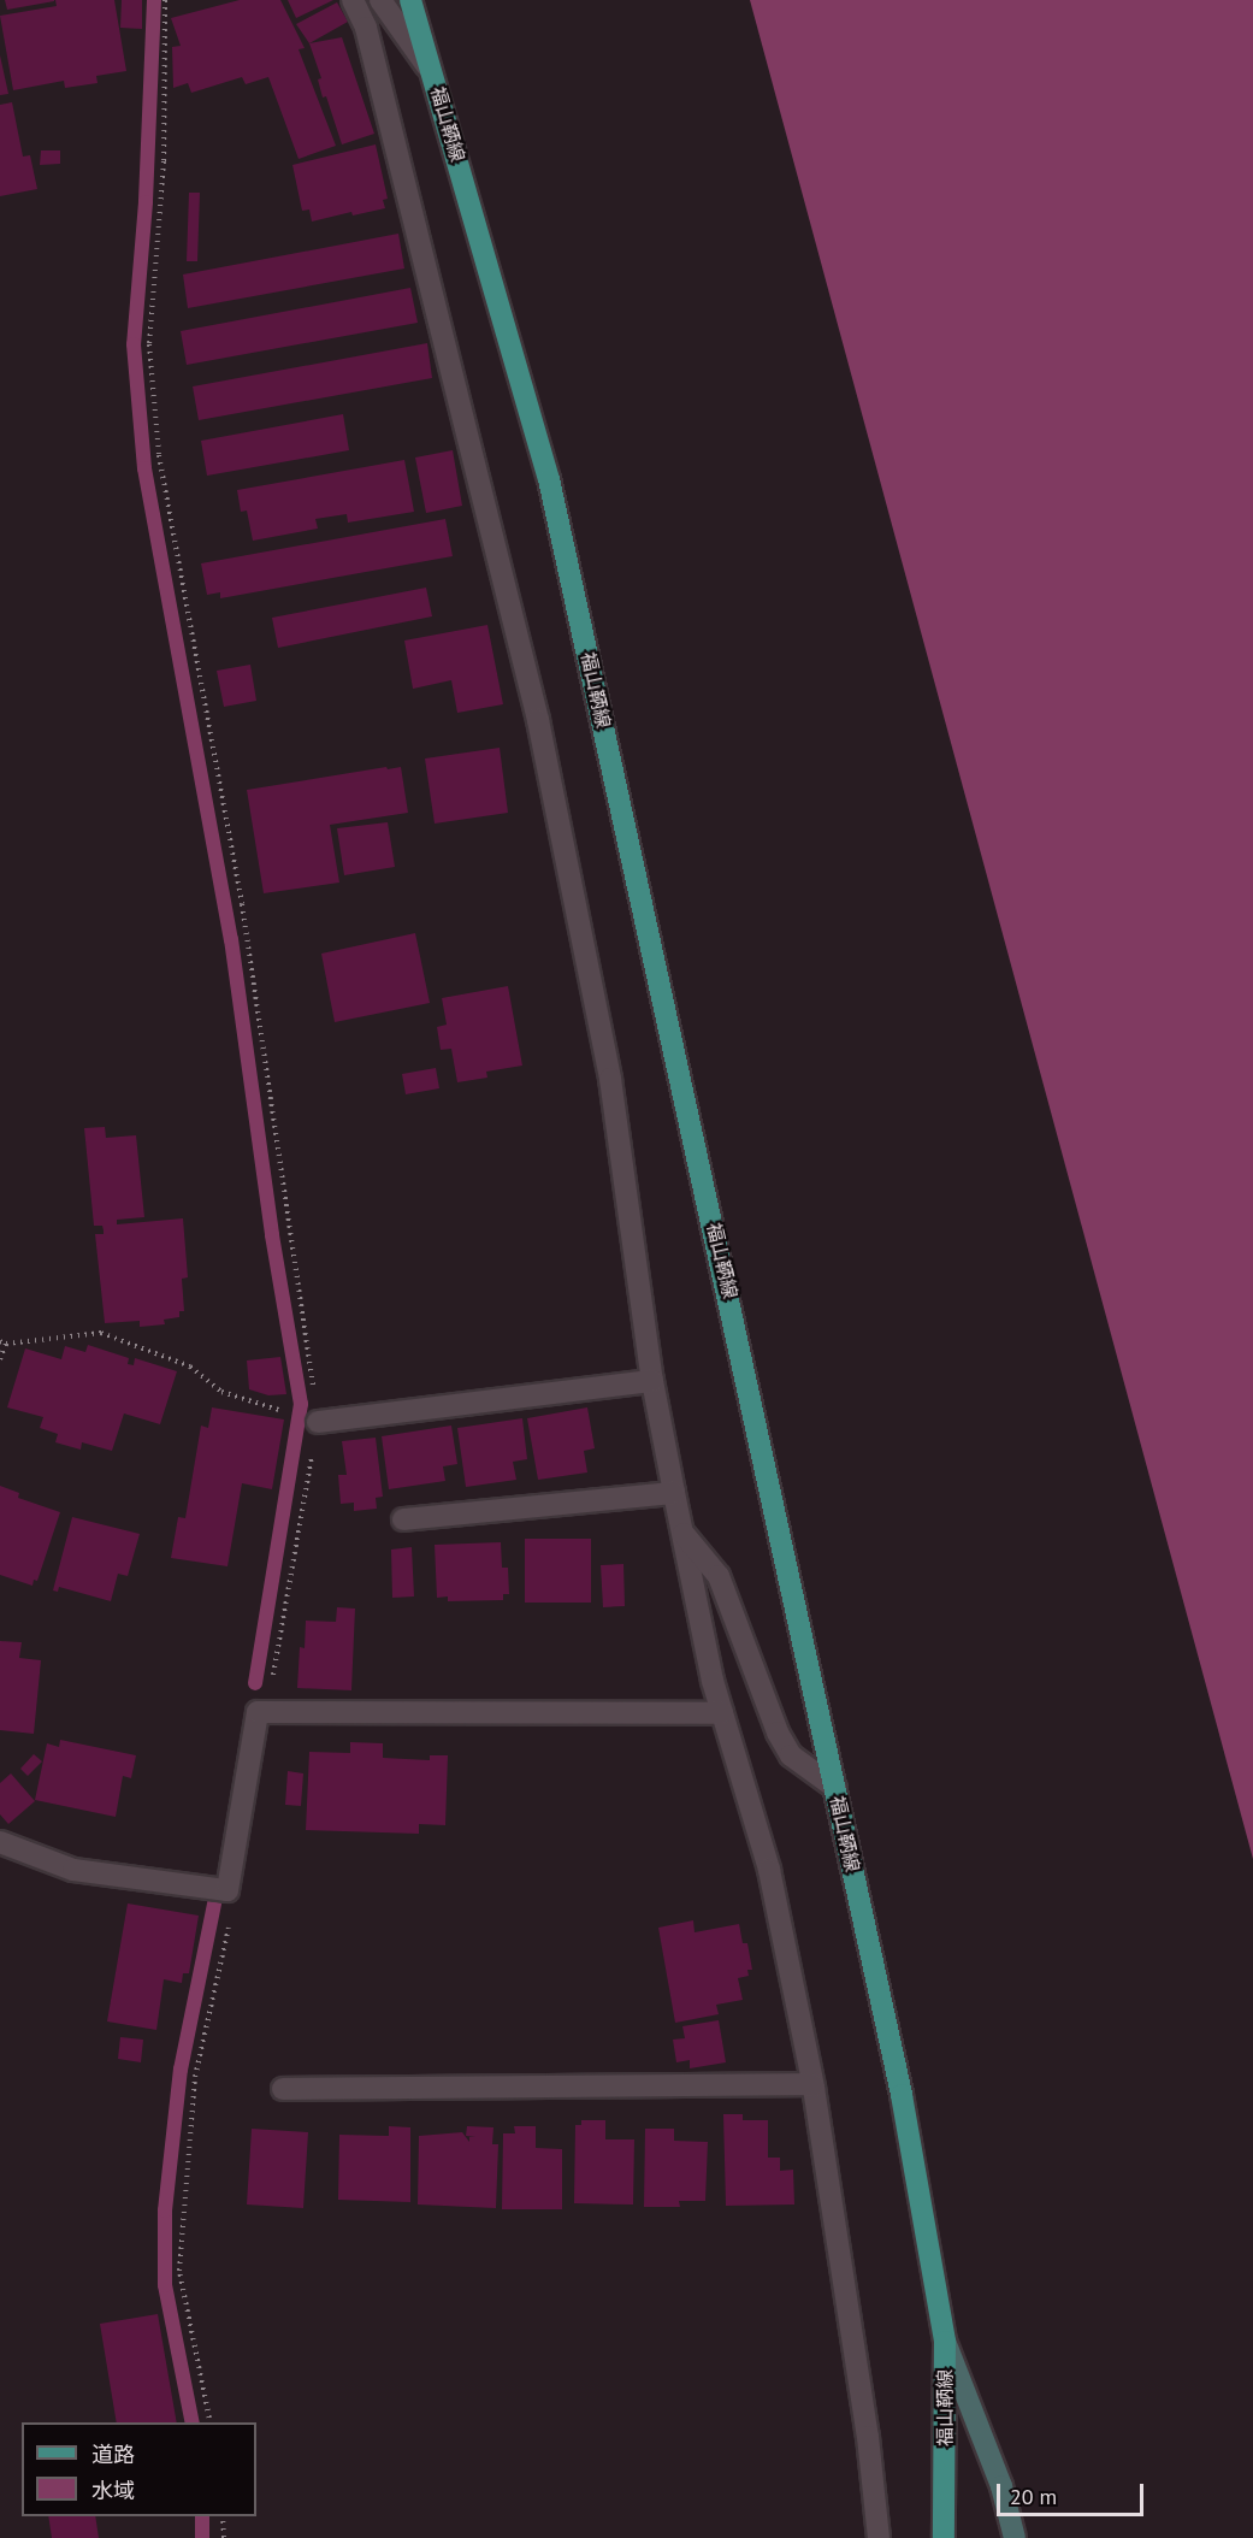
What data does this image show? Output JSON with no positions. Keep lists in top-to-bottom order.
{
  "streets": {
    "main road": ["福山鞆線"]
  },
  "legend": ["道路", "水域"],
  "scale_bar": "20 m"
}
